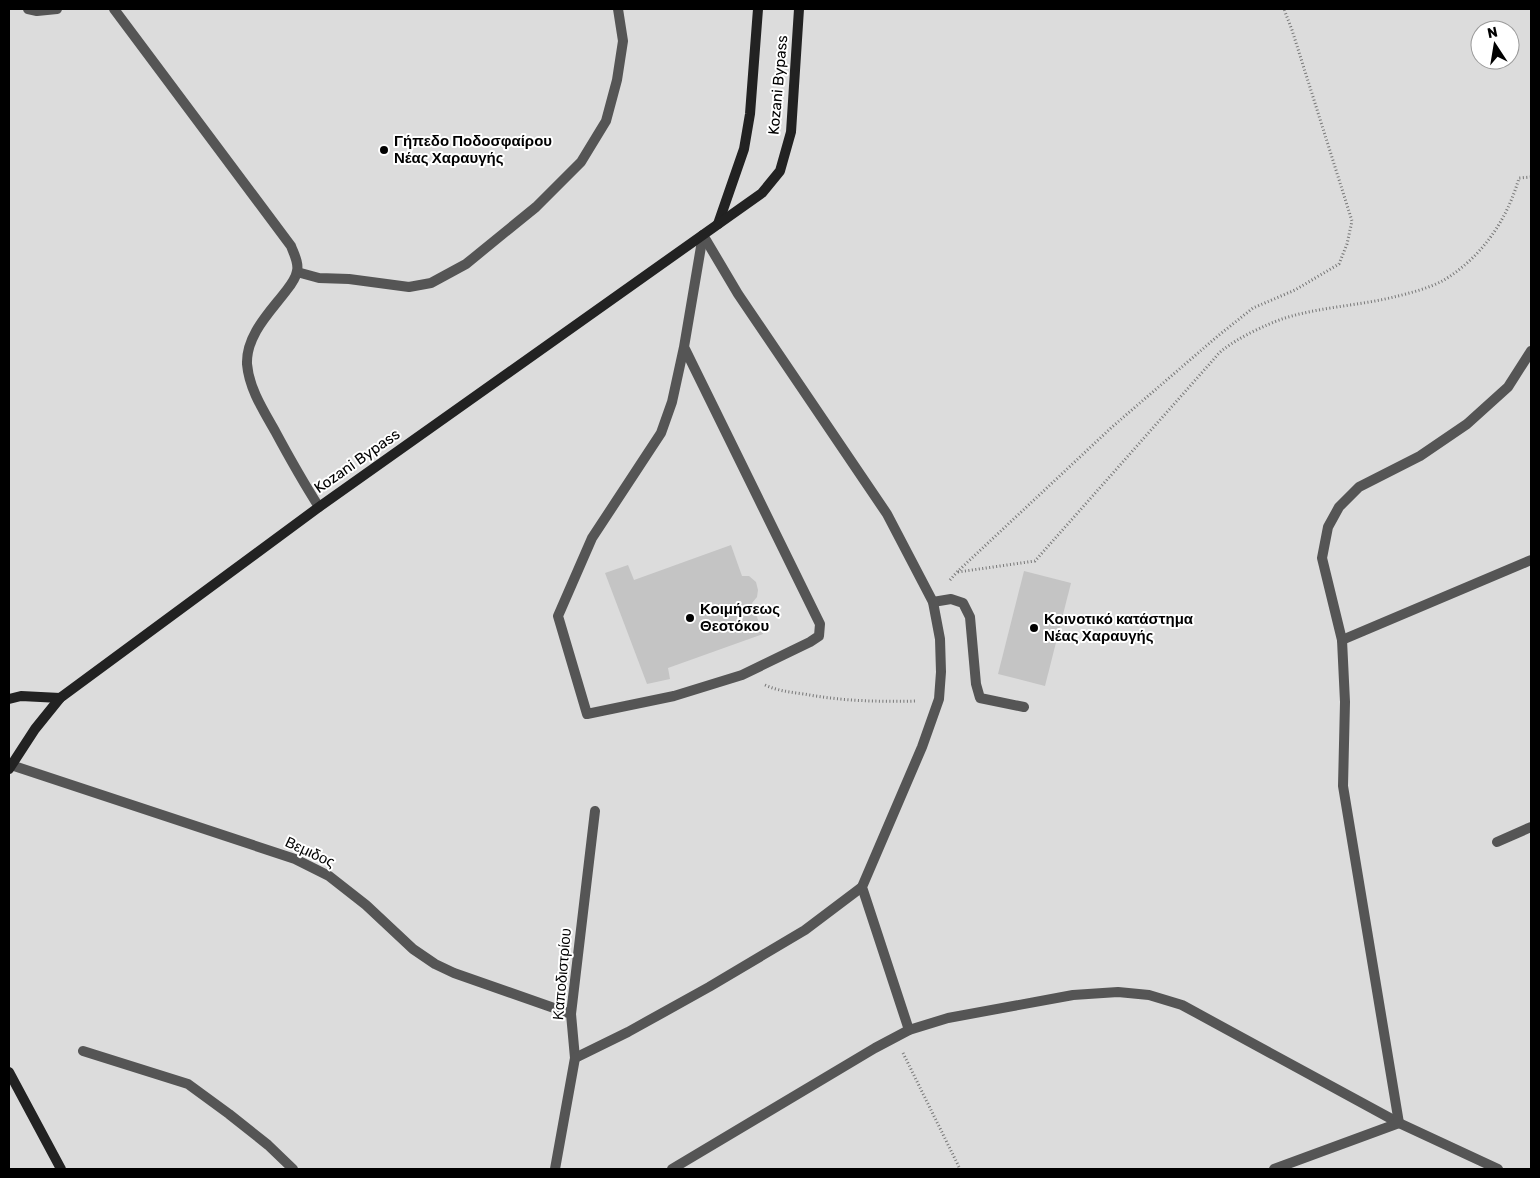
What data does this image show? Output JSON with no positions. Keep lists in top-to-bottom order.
{
  "streets": {
    "main road": ["Kozani Bypass"],
    "street": ["Βεμιδος", "Καποδιστρίου"]
  },
  "crossings": [
    ["Kozani Bypass", "Βεμιδος"],
    ["Βεμιδος", "Καποδιστρίου"]
  ],
  "places": ["Γήπεδο Ποδοσφαίρου Νέας Χαραυγής", "Κοιμήσεως Θεοτόκου", "Κοινοτικό κατάστημα Νέας Χαραυγής"],
  "north": "top"
}
